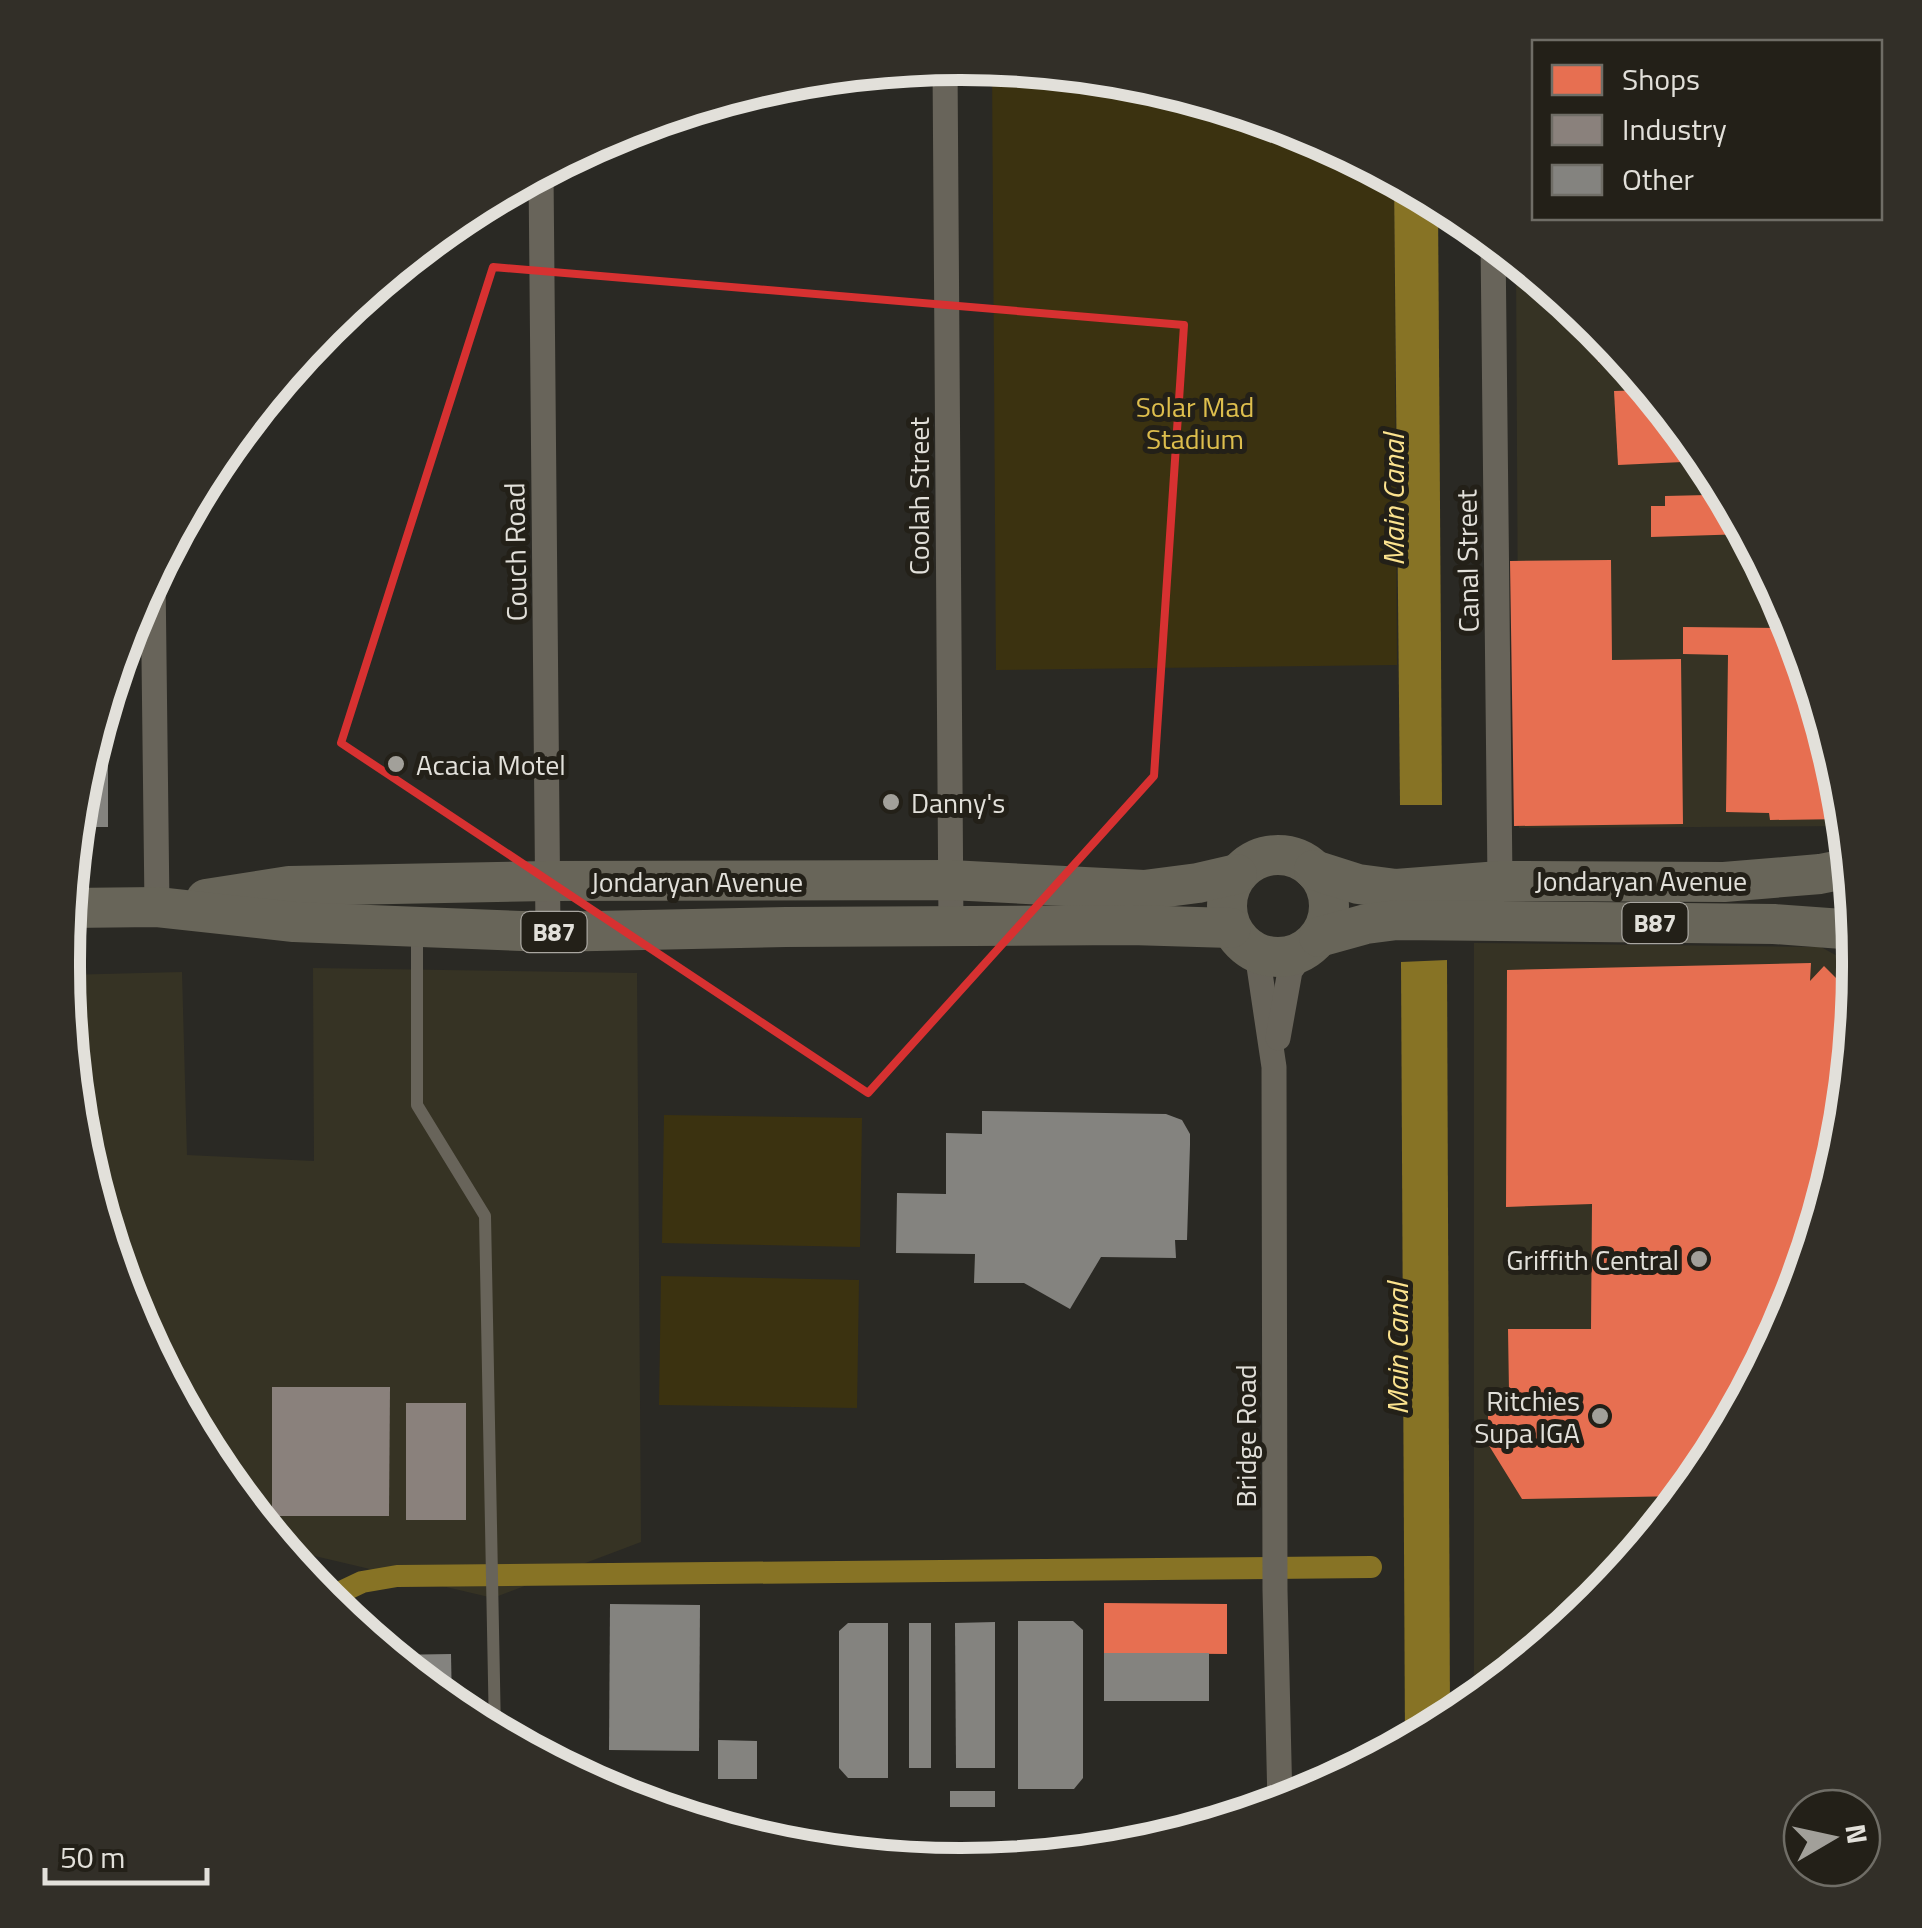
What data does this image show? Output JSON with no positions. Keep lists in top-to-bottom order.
{
  "streets": {
    "main road": ["Jondaryan Avenue", "B87"],
    "street": [
      "Coolah Street",
      "Couch Road",
      "Canal Street",
      "Bridge Road"
    ]
  },
  "crossings": [
    ["Coolah Street", "Jondaryan Avenue"],
    ["Couch Road", "Jondaryan Avenue"],
    ["Canal Street", "Jondaryan Avenue"],
    ["Jondaryan Avenue", "B87"],
    ["Jondaryan Avenue", "Bridge Road"],
    ["B87", "Bridge Road"]
  ],
  "water": ["Main Canal"],
  "parks": ["Solar Mad Stadium"],
  "places": [
    "Acacia Motel",
    "Danny's",
    "Griffith Central",
    "Ritchies Supa IGA"
  ],
  "legend": ["Shops", "Industry", "Other"],
  "scale_bar": "50 m",
  "north": "right"
}
